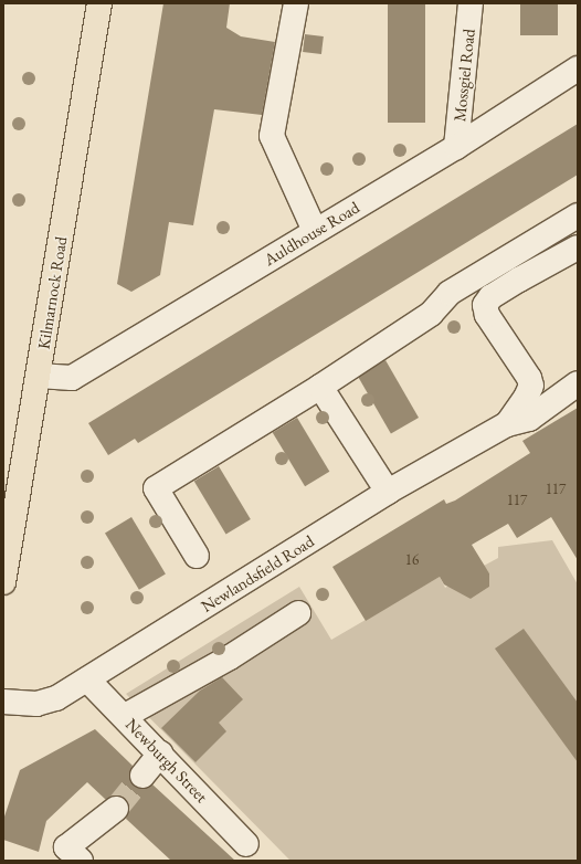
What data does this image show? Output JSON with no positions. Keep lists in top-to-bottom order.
{
  "streets": {
    "main road": ["Kilmarnock Road"],
    "street": [
      "Mossgiel Road",
      "Auldhouse Road",
      "Newlandsfield Road",
      "Newburgh Street"
    ]
  },
  "crossings": [
    ["Mossgiel Road", "Auldhouse Road"],
    ["Auldhouse Road", "Kilmarnock Road"],
    ["Newlandsfield Road", "Newburgh Street"]
  ],
  "house_numbers": ["117", "117", "16"]
}
